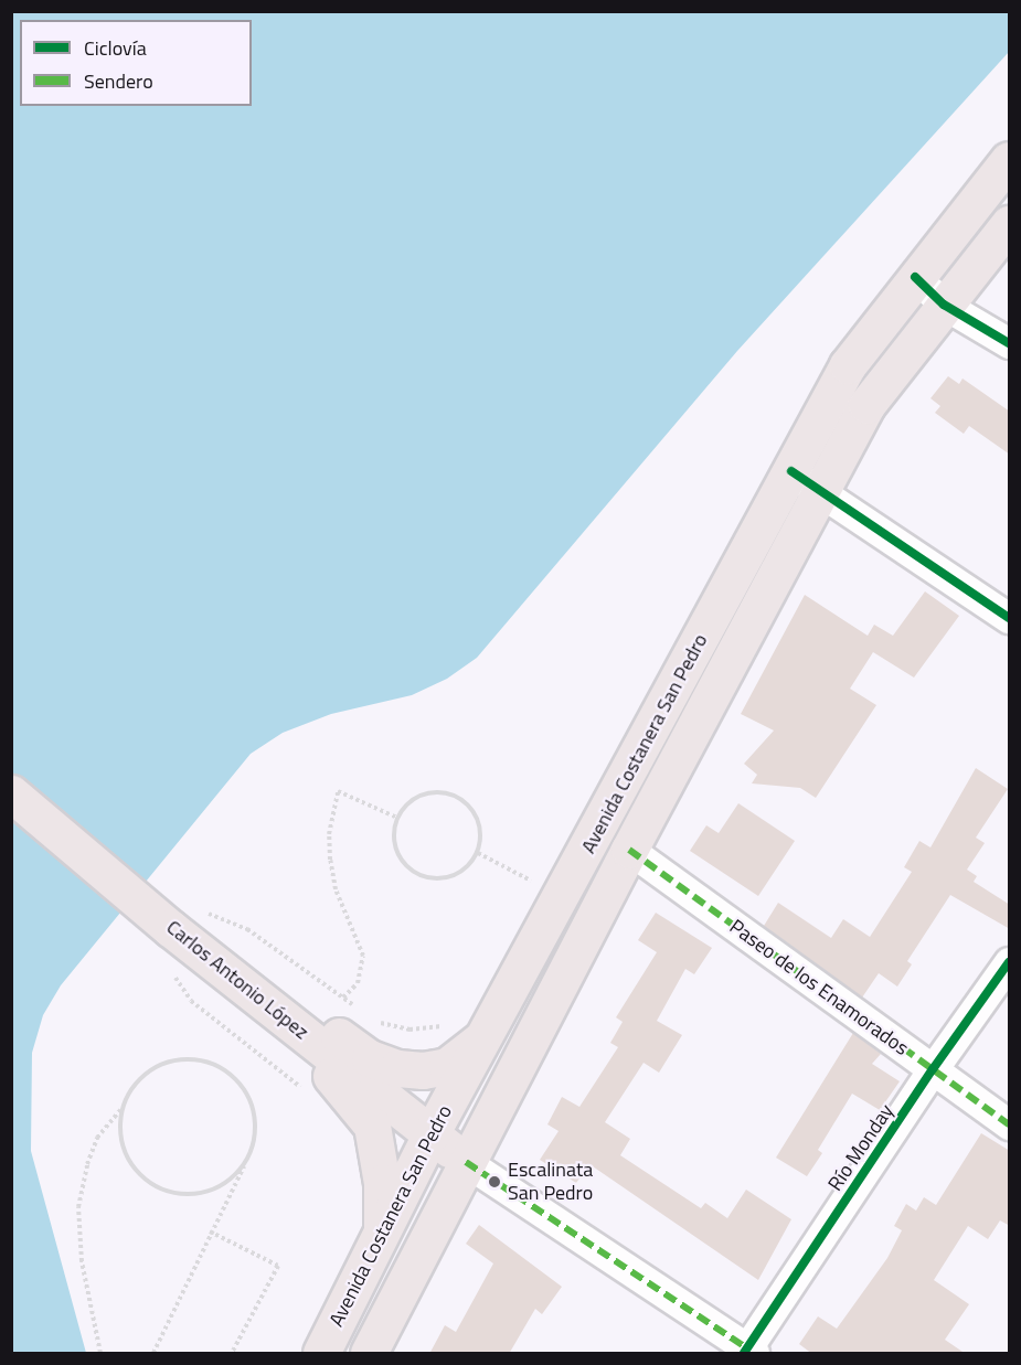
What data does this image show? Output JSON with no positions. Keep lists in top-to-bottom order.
{
  "streets": {
    "main road": ["Avenida Costanera San Pedro", "Carlos Antonio López"],
    "street": ["Paseo de los Enamorados", "Río Monday"]
  },
  "crossings": [
    ["Avenida Costanera San Pedro", "Carlos Antonio López"],
    ["Avenida Costanera San Pedro", "Paseo de los Enamorados"],
    ["Paseo de los Enamorados", "Río Monday"]
  ],
  "places": ["Escalinata San Pedro"],
  "legend": ["Ciclovía", "Sendero"]
}
